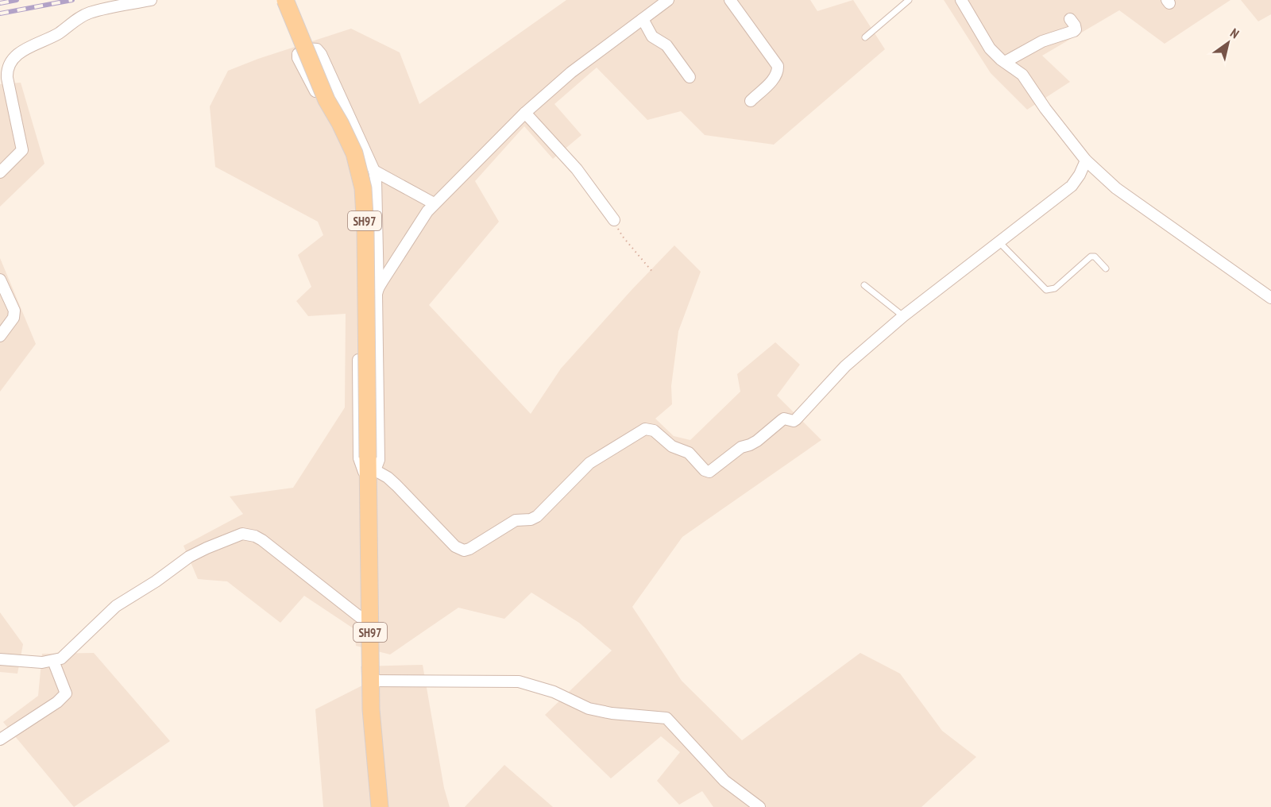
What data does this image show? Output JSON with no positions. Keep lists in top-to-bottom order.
{
  "streets": {
    "main road": ["SH97"]
  },
  "north": "top right"
}
